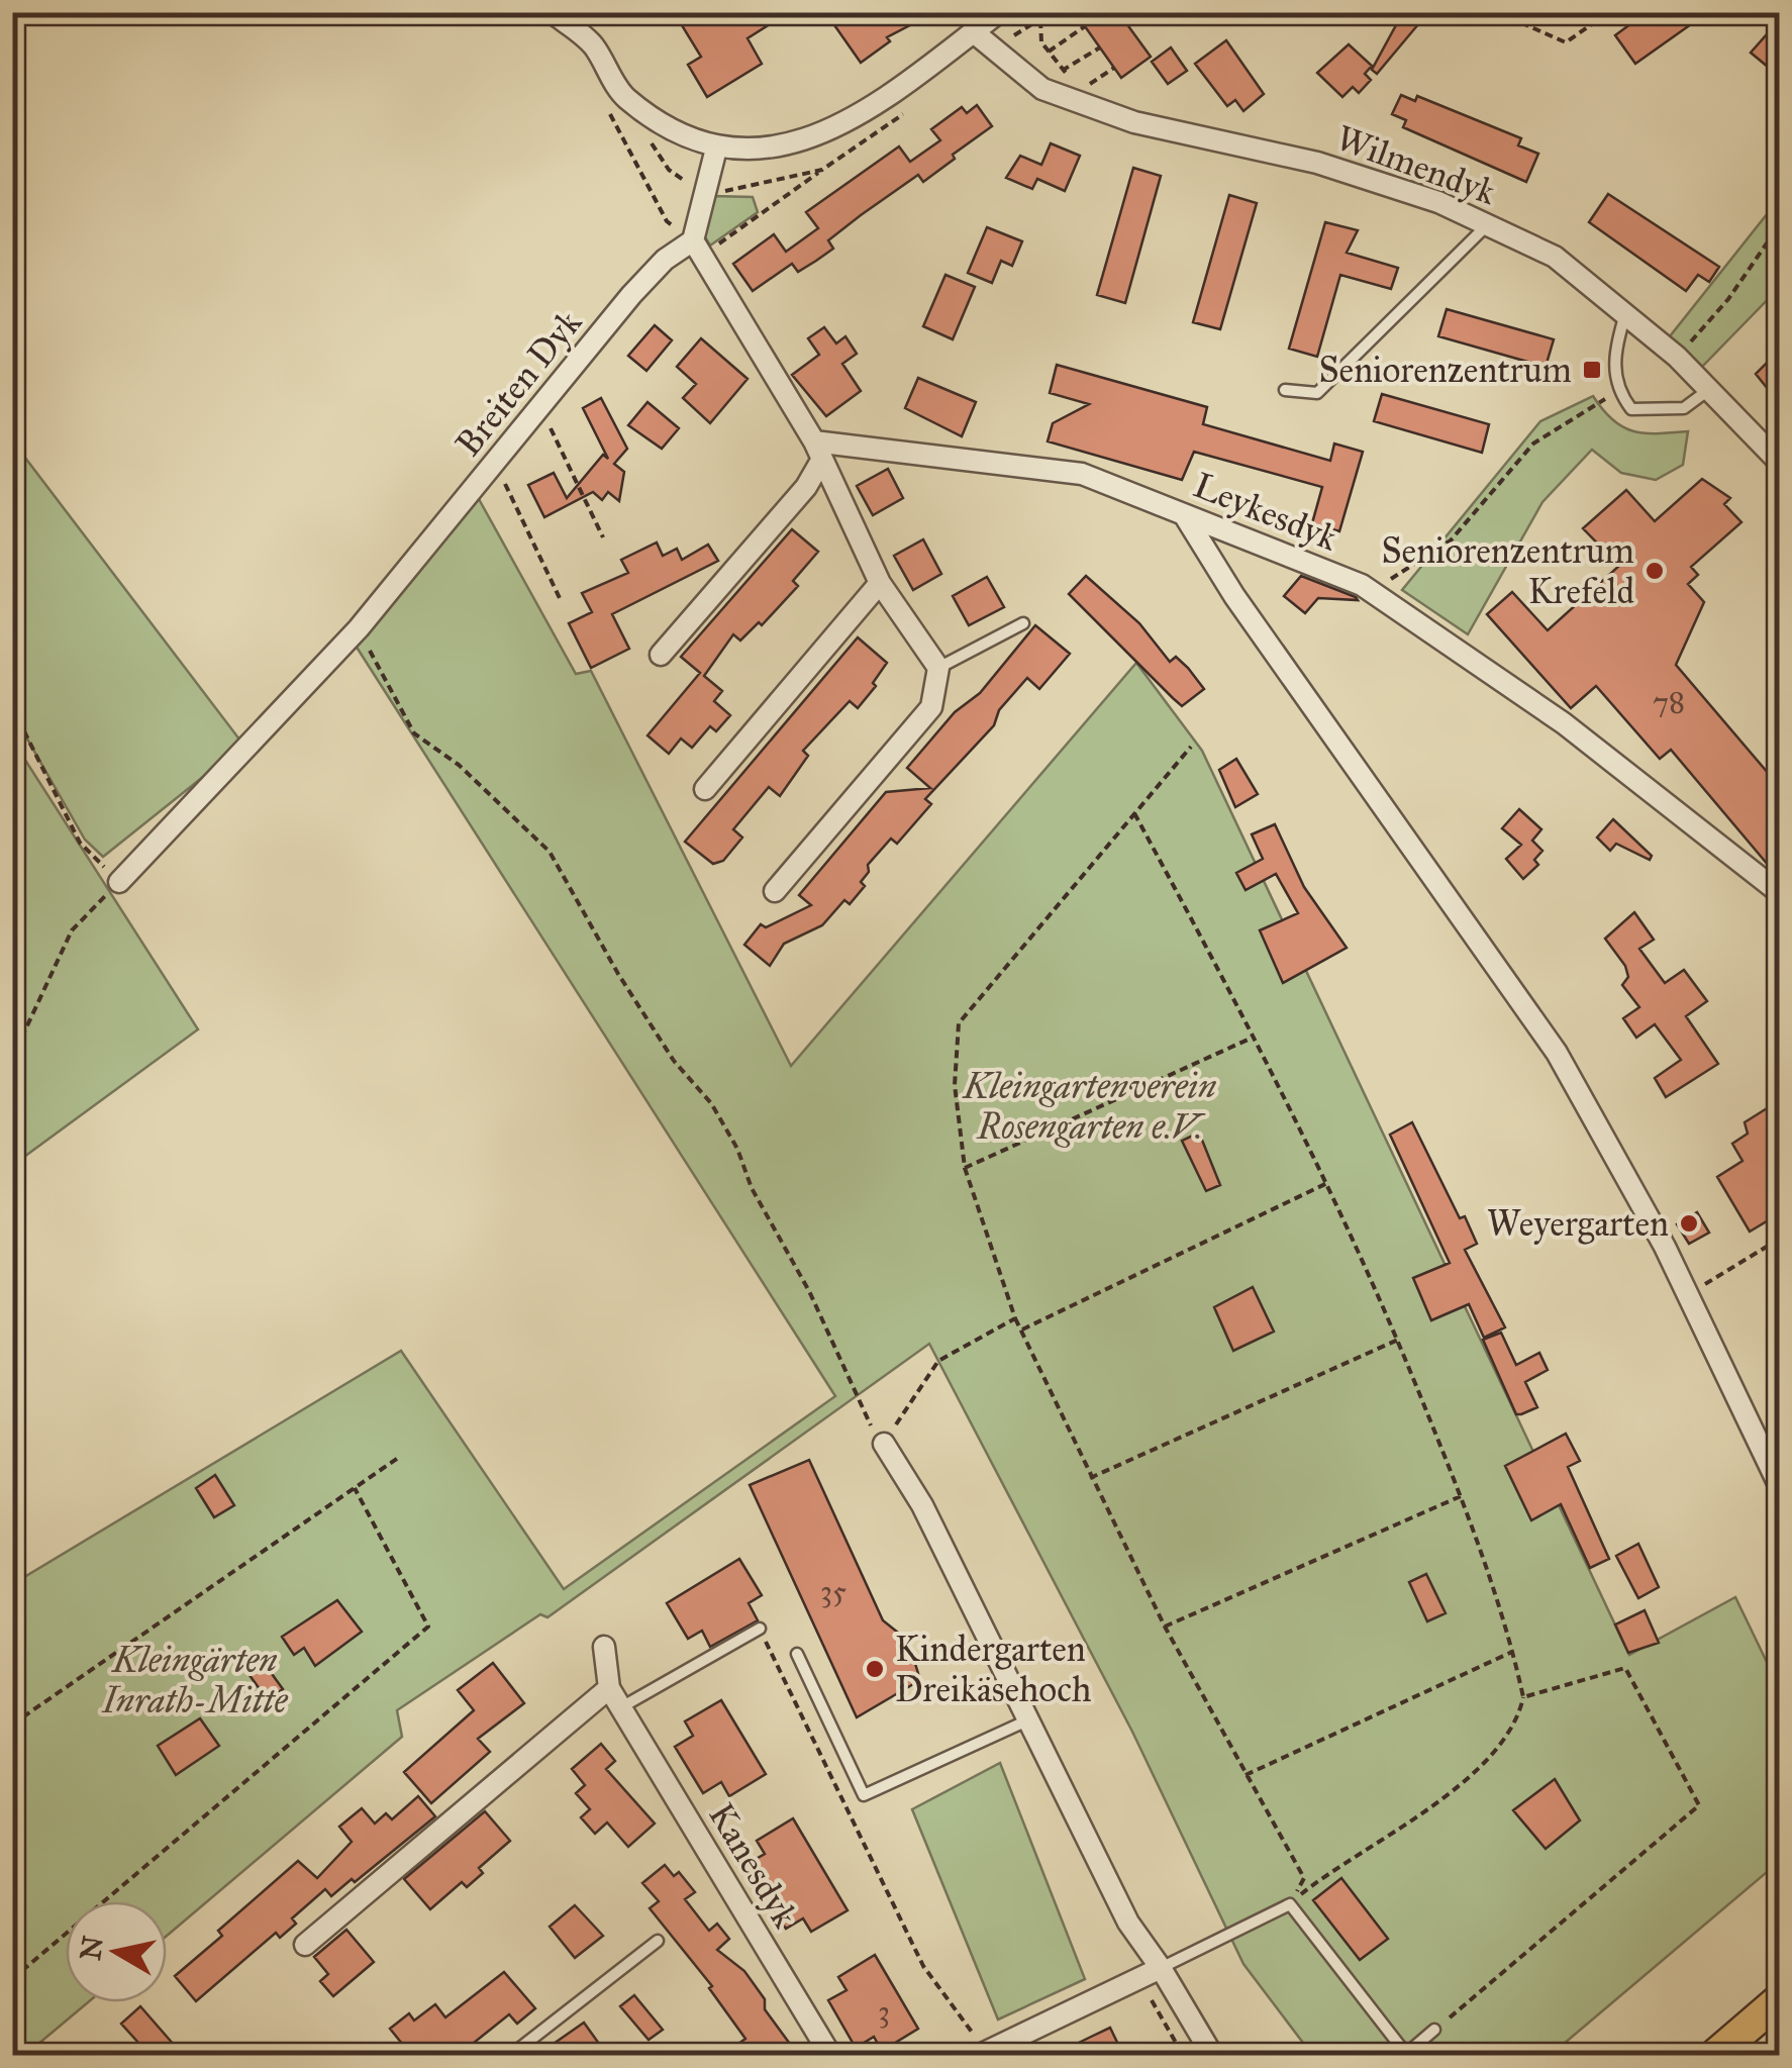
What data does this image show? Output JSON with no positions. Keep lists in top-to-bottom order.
{
  "streets": {
    "street": [
      "Wilmendyk",
      "Breiten Dyk",
      "Leykesdyk",
      "Kanesdyk"
    ]
  },
  "parks": ["Kleingartenverein Rosengarten e.V.", "Kleingärten Inrath-Mitte"],
  "places": {
    "transit": ["Seniorenzentrum"],
    "other": ["Seniorenzentrum Krefeld", "Weyergarten", "Kindergarten Dreikäsehoch"]
  },
  "house_numbers": ["78", "35", "3"],
  "north": "left"
}
